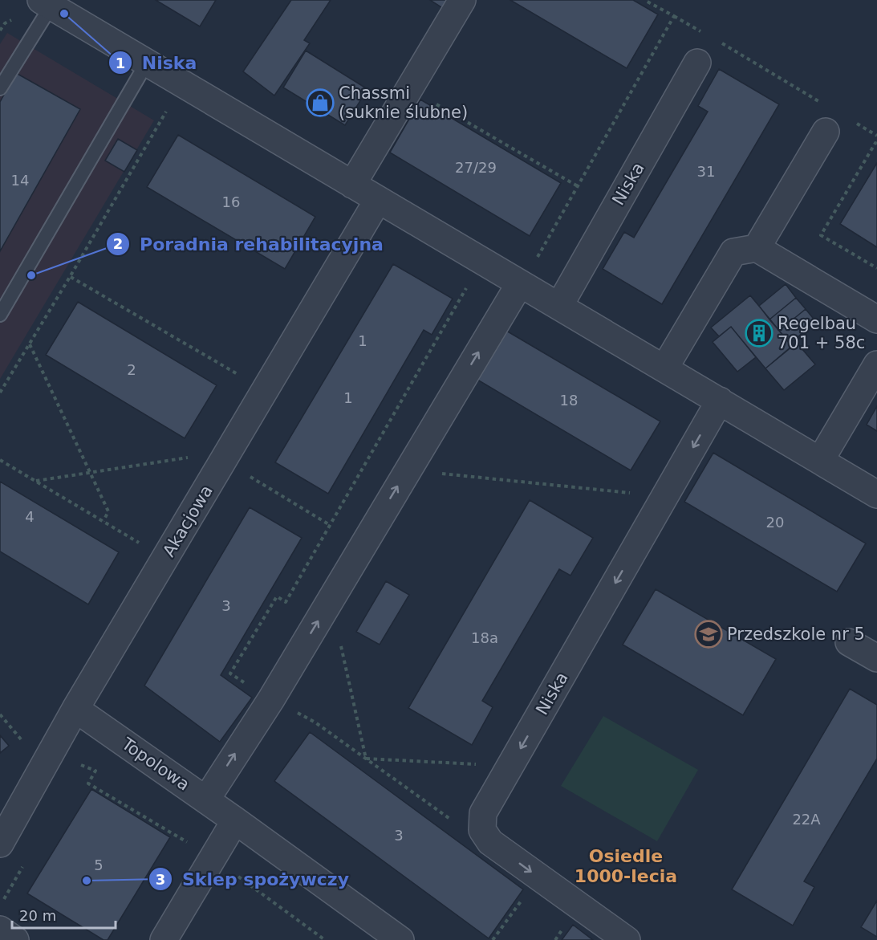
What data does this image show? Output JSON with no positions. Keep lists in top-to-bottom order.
{
  "streets": {
    "street": ["Niska", "Akacjowa", "Topolowa"]
  },
  "crossings": [
    ["Akacjowa", "Topolowa"]
  ],
  "districts": ["Osiedle 1000-lecia"],
  "places": {
    "other": ["Niska", "Poradnia rehabilitacyjna", "Sklep spożywczy"],
    "shop": ["Chassmi (suknie ślubne)"],
    "building": ["Regelbau 701 + 58c"],
    "school or university": ["Przedszkole nr 5"]
  },
  "house_numbers": [
    "27/29",
    "31",
    "14",
    "16",
    "1",
    "2",
    "1",
    "18",
    "4",
    "20",
    "3",
    "18a",
    "22A",
    "3",
    "5"
  ],
  "scale_bar": "20 m"
}
